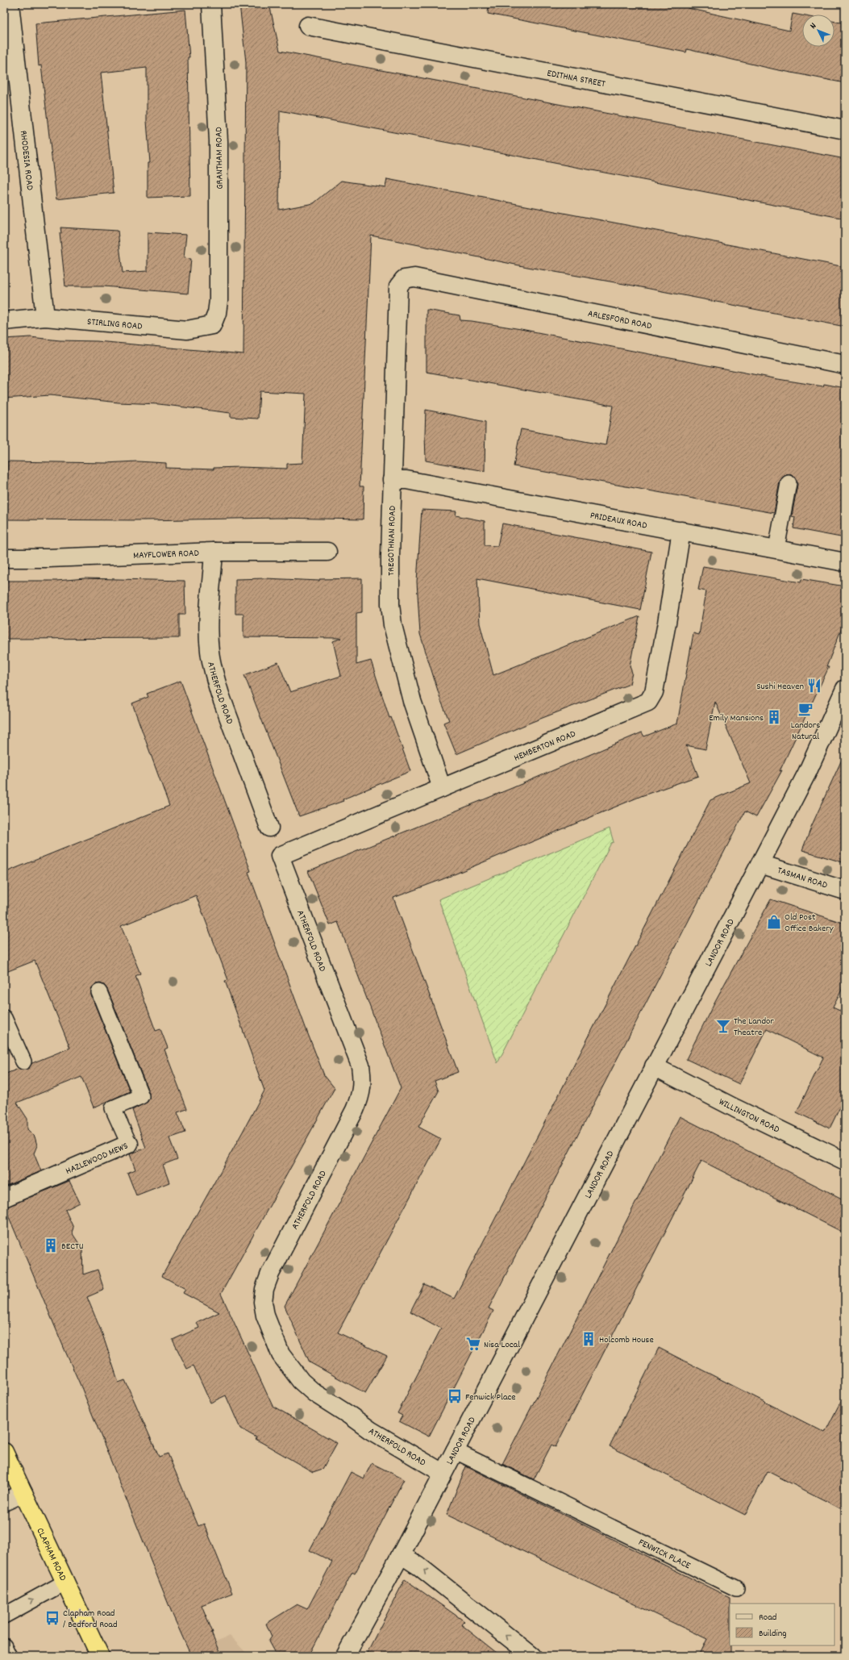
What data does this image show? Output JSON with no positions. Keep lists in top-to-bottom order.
{
  "streets": {
    "highway": ["CLAPHAM ROAD"],
    "street": [
      "EDITHNA STREET",
      "GRANTHAM ROAD",
      "RHODESIA ROAD",
      "ARLESFORD ROAD",
      "STIRLING ROAD",
      "PRIDEAUX ROAD",
      "TREGOTHNAN ROAD",
      "MAYFLOWER ROAD",
      "ATHERFOLD ROAD",
      "HEMBERTON ROAD",
      "TASMAN ROAD",
      "LANDOR ROAD",
      "WILLINGTON ROAD",
      "HAZLEWOOD MEWS"
    ],
    "lane": ["FENWICK PLACE"]
  },
  "crossings": [
    ["GRANTHAM ROAD", "STIRLING ROAD"],
    ["RHODESIA ROAD", "STIRLING ROAD"],
    ["ARLESFORD ROAD", "TREGOTHNAN ROAD"],
    ["PRIDEAUX ROAD", "TREGOTHNAN ROAD"],
    ["PRIDEAUX ROAD", "HEMBERTON ROAD"],
    ["TREGOTHNAN ROAD", "HEMBERTON ROAD"],
    ["MAYFLOWER ROAD", "ATHERFOLD ROAD"],
    ["ATHERFOLD ROAD", "HEMBERTON ROAD"],
    ["ATHERFOLD ROAD", "LANDOR ROAD"],
    ["TASMAN ROAD", "LANDOR ROAD"],
    ["LANDOR ROAD", "WILLINGTON ROAD"],
    ["LANDOR ROAD", "FENWICK PLACE"]
  ],
  "places": {
    "restaurant": ["Sushi Heaven"],
    "cafe": ["Landors Natural"],
    "building": ["Emily Mansions", "BECTU", "Holcomb House"],
    "shop": ["Old Post Office Bakery"],
    "bar": ["The Landor Theatre"],
    "supermarket": ["Nisa Local"],
    "bus stop": ["Fenwick Place", "Clapham Road / Bedford Road"]
  },
  "legend": ["Road", "Building"],
  "north": "top left"
}
